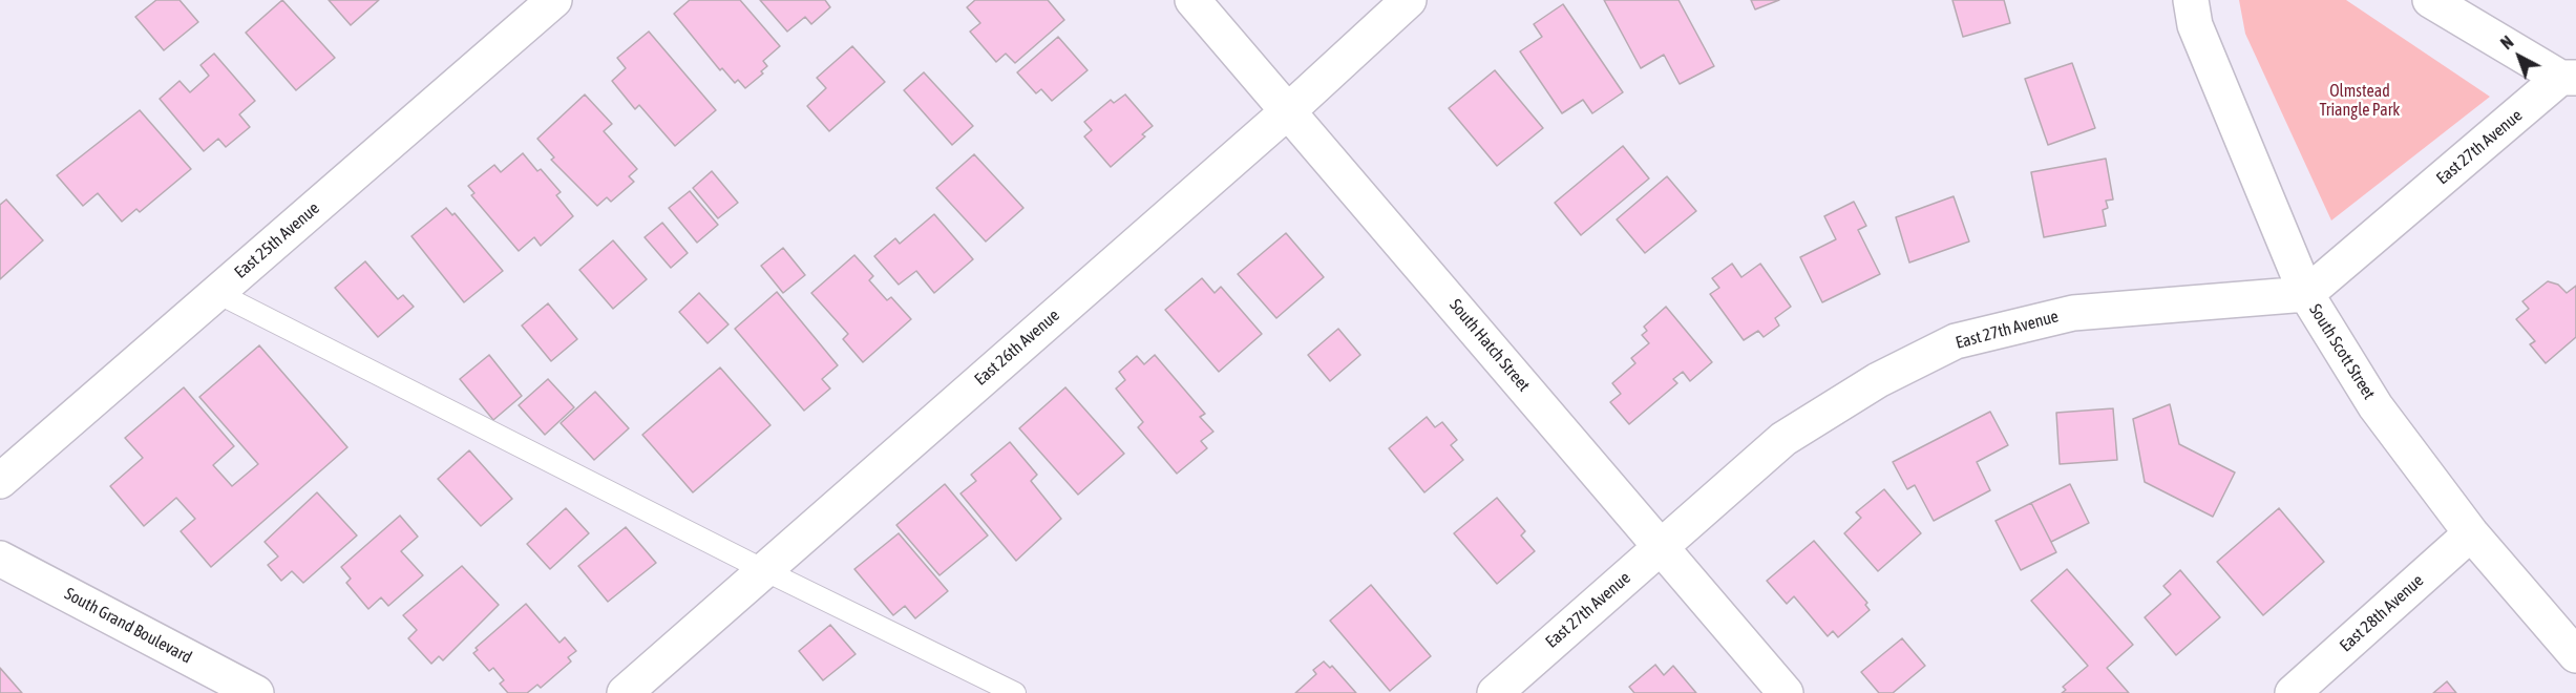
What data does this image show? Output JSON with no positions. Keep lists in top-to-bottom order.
{
  "streets": {
    "street": [
      "East 27th Avenue",
      "East 25th Avenue",
      "South Hatch Street",
      "East 26th Avenue",
      "South Scott Street",
      "East 28th Avenue",
      "South Grand Boulevard"
    ]
  },
  "crossings": [
    ["East 27th Avenue", "South Hatch Street"],
    ["East 27th Avenue", "South Scott Street"],
    ["South Hatch Street", "East 26th Avenue"],
    ["South Scott Street", "East 28th Avenue"]
  ],
  "parks": ["Olmstead Triangle Park"],
  "north": "top left"
}
